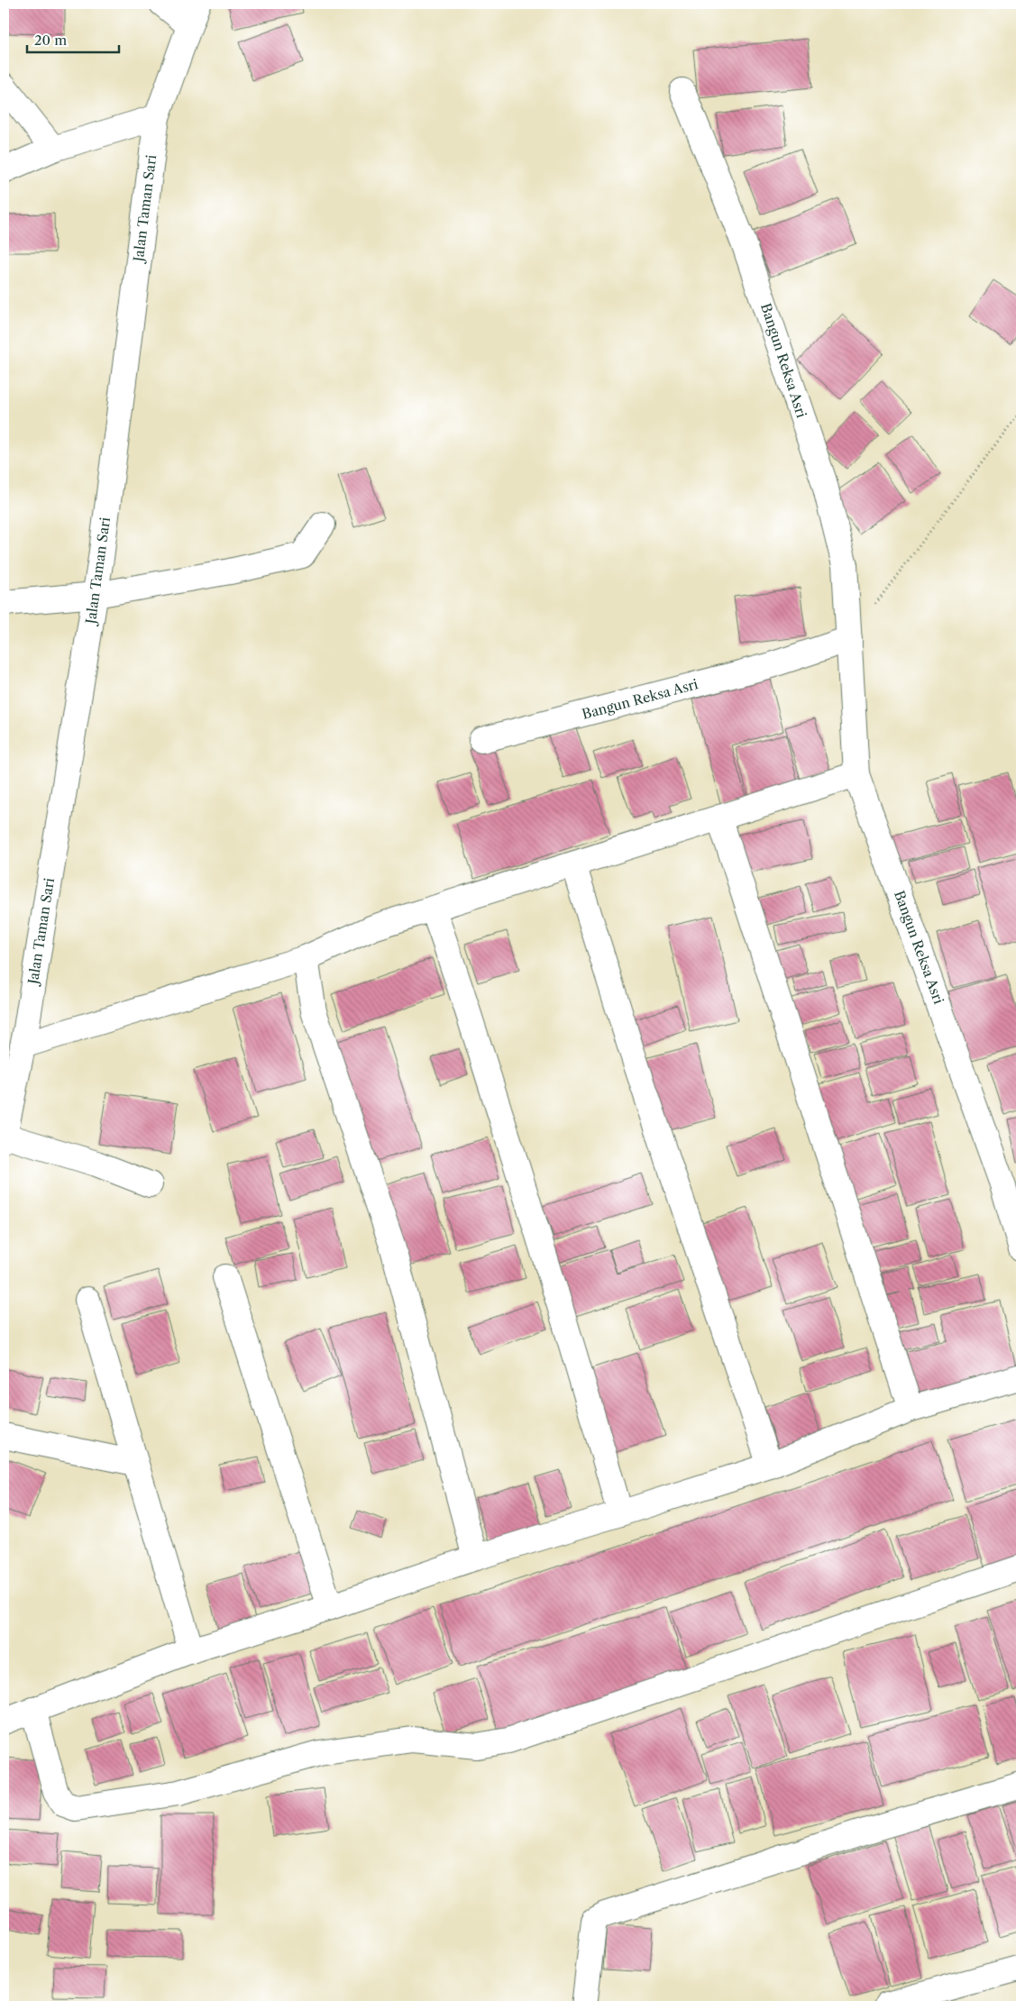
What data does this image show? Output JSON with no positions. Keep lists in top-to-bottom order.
{
  "streets": {
    "street": ["Jalan Taman Sari", "Bangun Reksa Asri"]
  },
  "scale_bar": "20 m"
}
